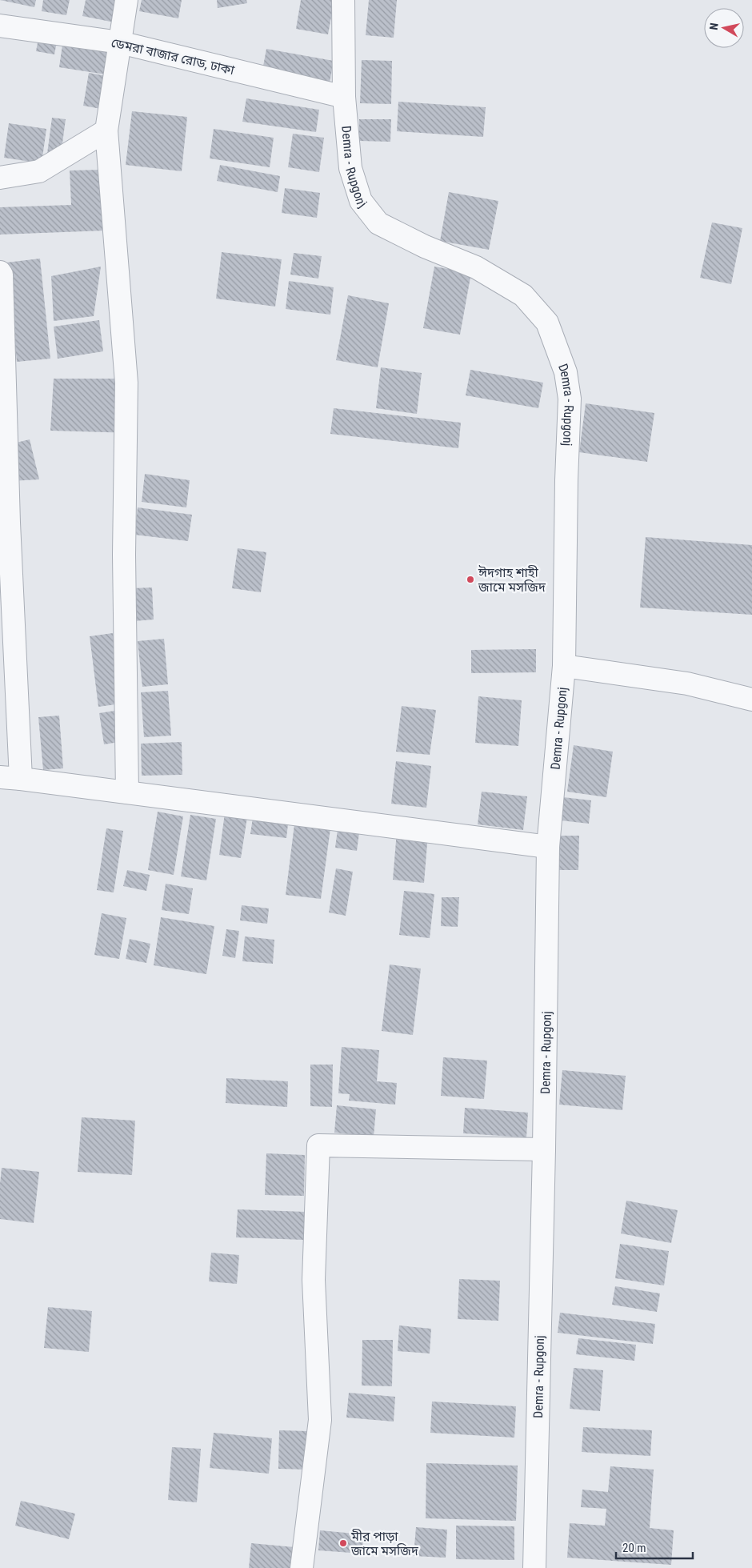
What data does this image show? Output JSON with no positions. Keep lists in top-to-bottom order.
{
  "streets": {
    "street": ["ডেমরা বাজার রোড, ঢাকা", "Demra - Rupgonj"]
  },
  "crossings": [
    ["ডেমরা বাজার রোড, ঢাকা", "Demra - Rupgonj"]
  ],
  "places": ["ঈদগাহ শাহী জামে মসজিদ", "মীর পাড়া জামে মসজিদ"],
  "scale_bar": "20 m",
  "north": "left"
}
